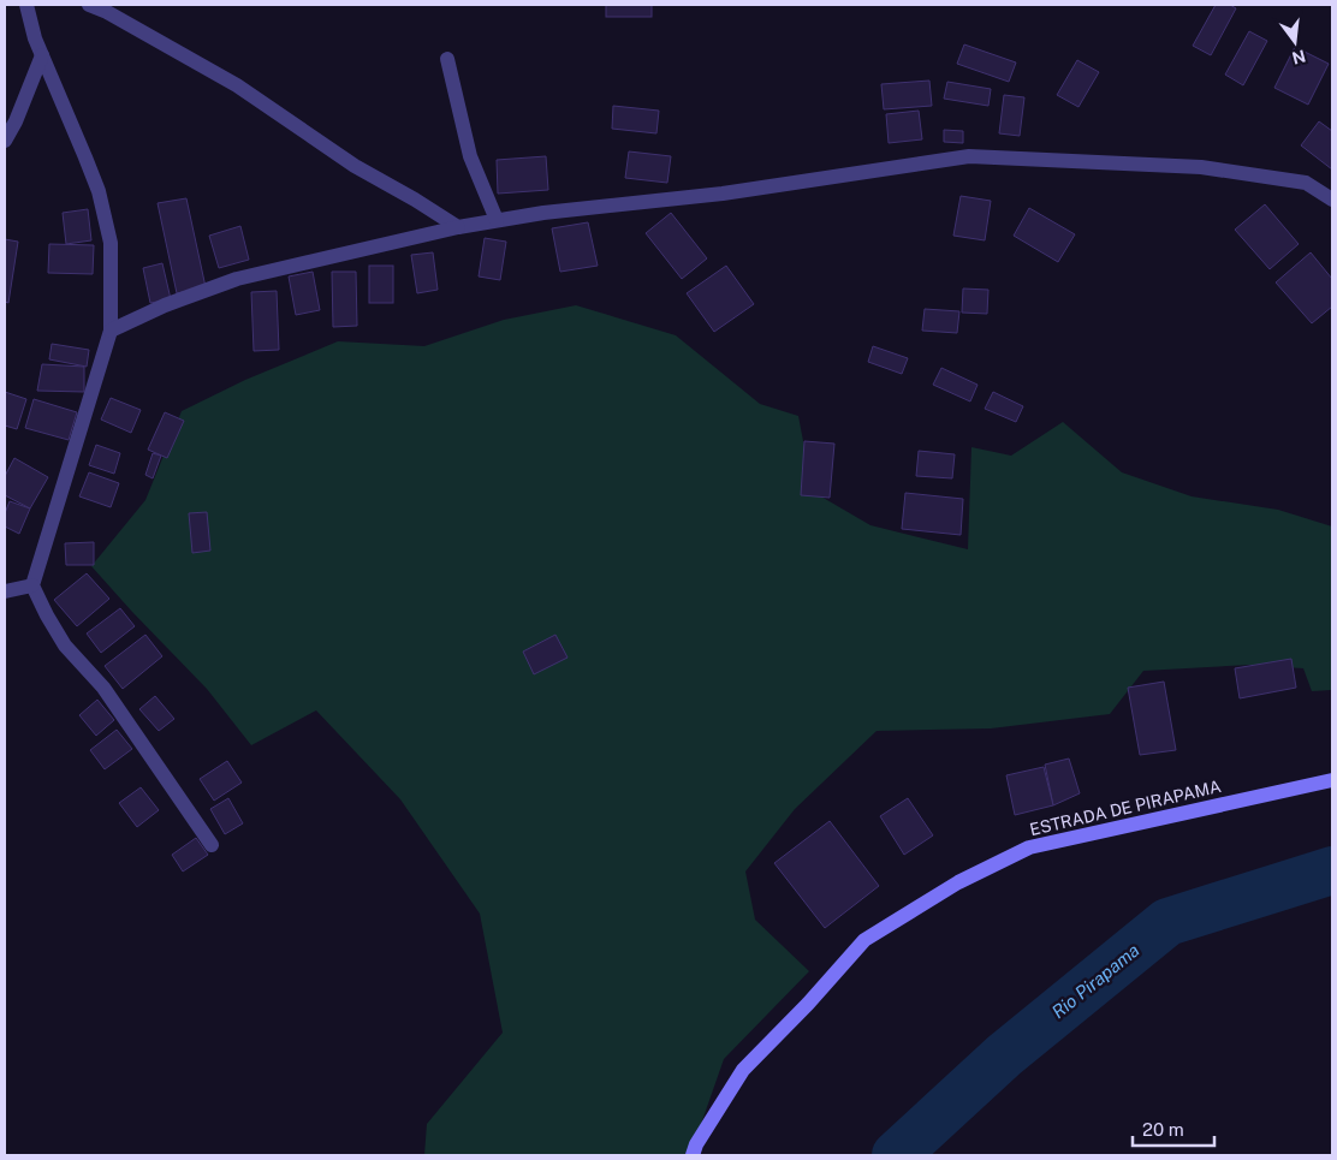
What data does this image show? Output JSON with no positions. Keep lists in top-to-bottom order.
{
  "streets": {
    "main road": ["ESTRADA DE PIRAPAMA"]
  },
  "water": ["Rio Pirapama"],
  "scale_bar": "20 m",
  "north": "bottom"
}
